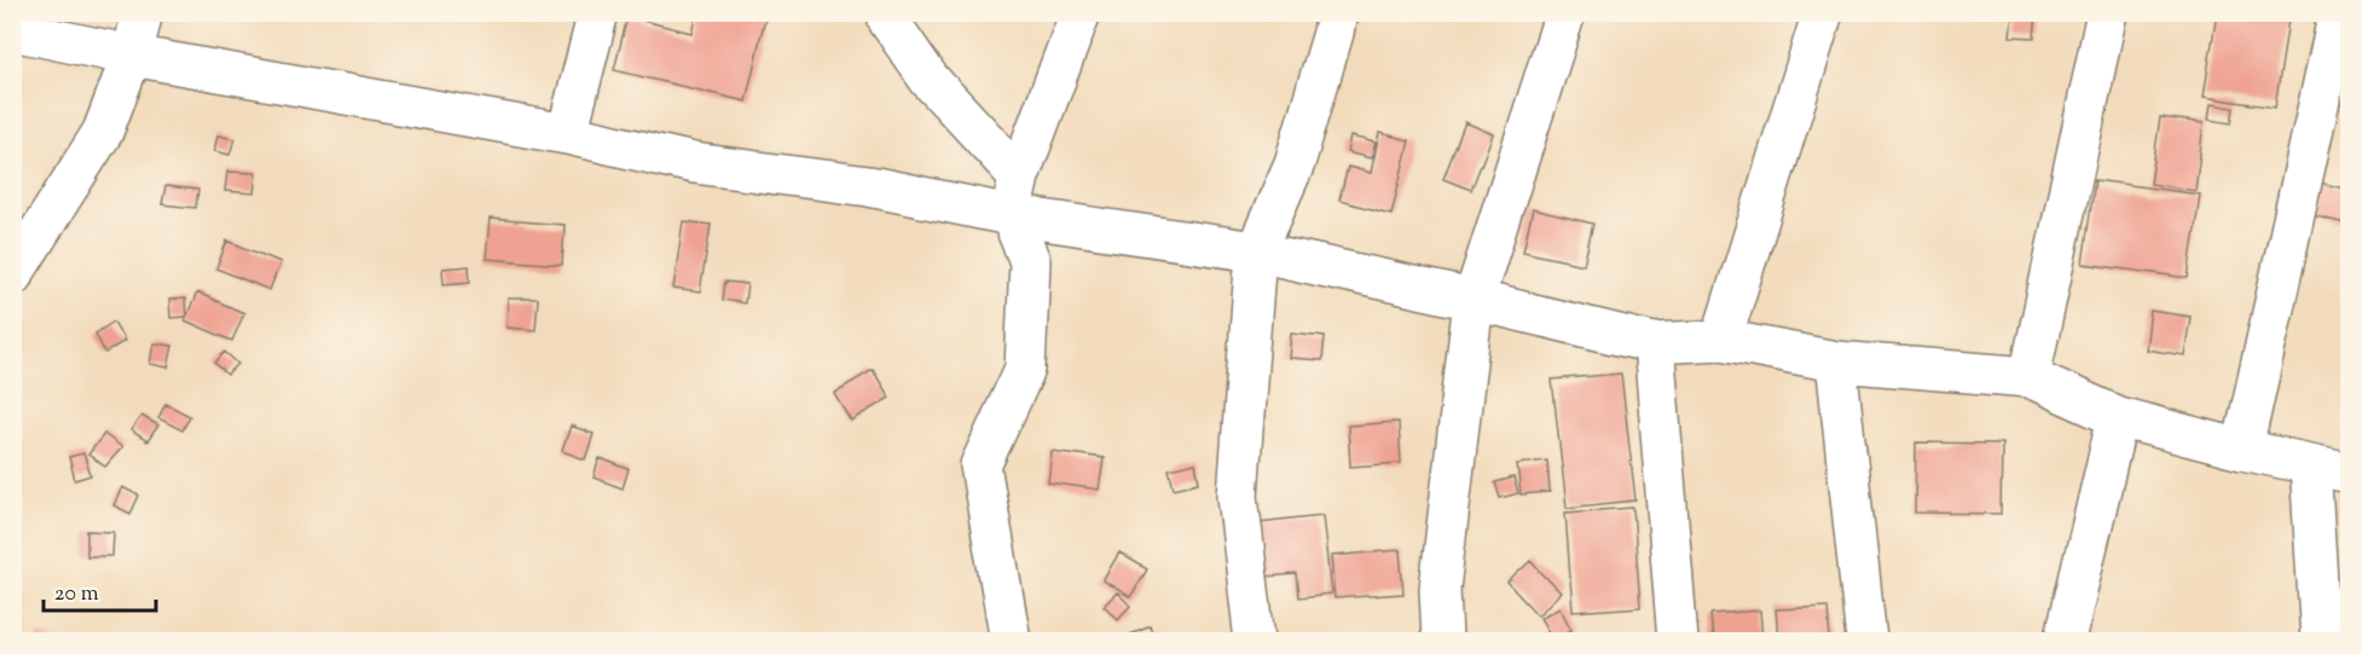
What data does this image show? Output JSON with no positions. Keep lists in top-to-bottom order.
{
  "scale_bar": "20 m"
}
